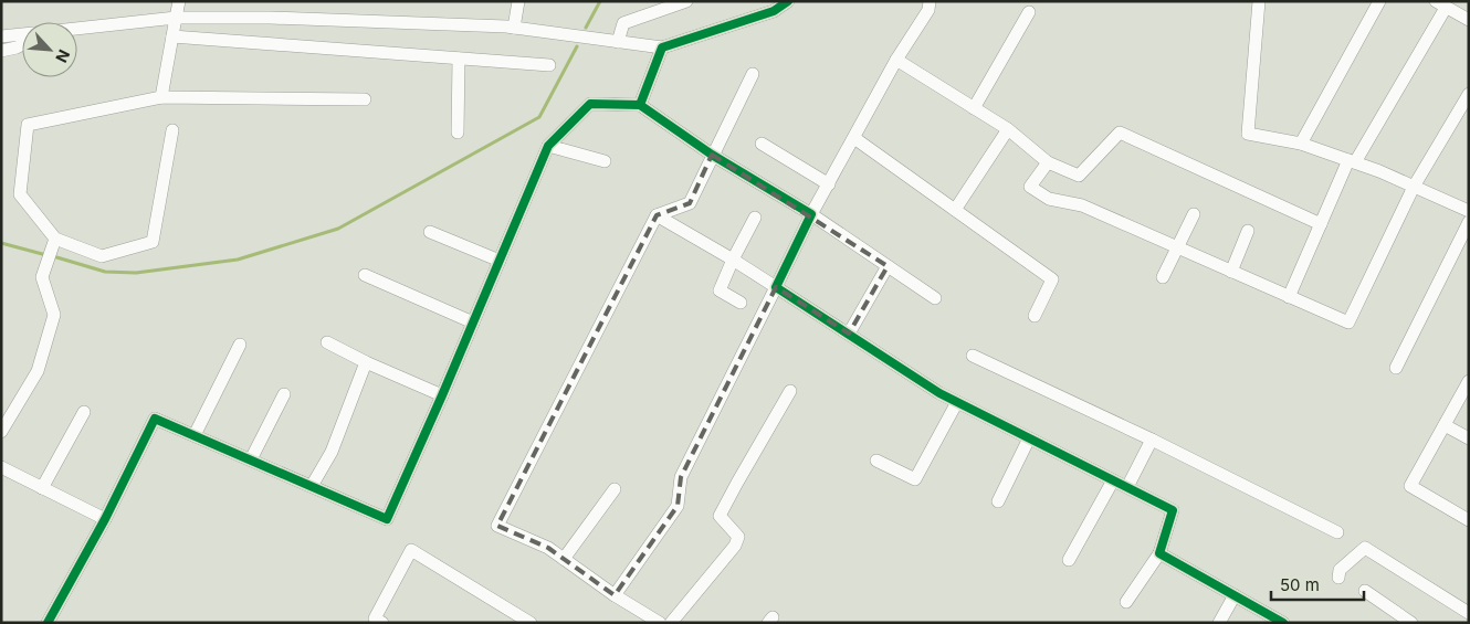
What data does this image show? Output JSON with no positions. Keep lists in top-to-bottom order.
{
  "scale_bar": "50 m",
  "north": "bottom right"
}
